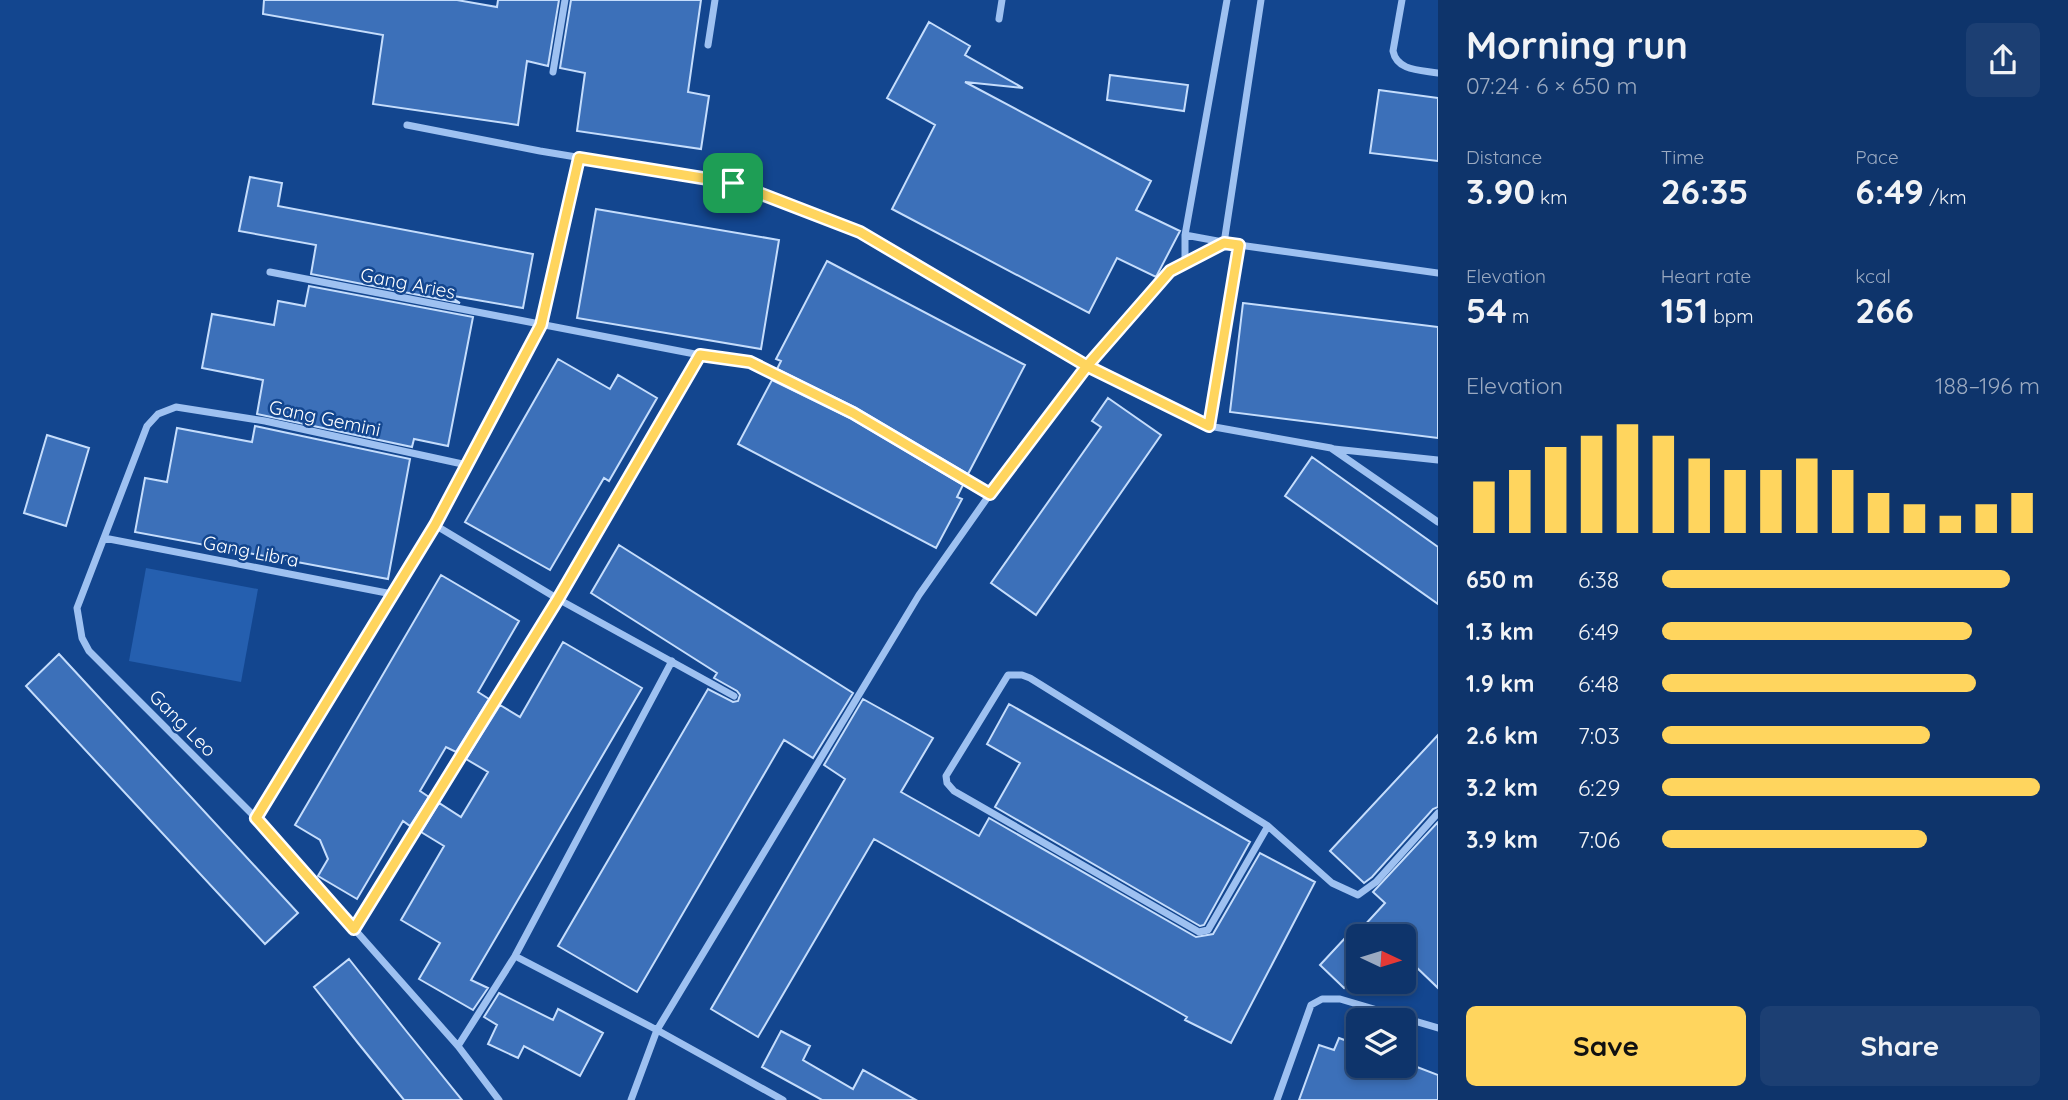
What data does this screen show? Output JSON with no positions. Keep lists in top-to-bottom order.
{
  "streets": {
    "street": [
      "Gang Aries",
      "Gang Gemini",
      "Gang Libra",
      "Gang Leo"
    ]
  },
  "crossings": [
    ["Gang Gemini", "Gang Libra"],
    ["Gang Gemini", "Gang Leo"],
    ["Gang Libra", "Gang Leo"]
  ],
  "north": "right",
  "page": {
    "heading": ["Morning run", "07:24 · 6 × 650 m"],
    "stats": [
      ["Distance", "3.90 km"],
      ["Time", "26:35"],
      ["Pace", "6:49 /km"],
      ["Elevation", "54 m"],
      ["Heart rate", "151 bpm"],
      ["kcal", "266"]
    ],
    "chart": ["Elevation", "188–196 m"],
    "list": [
      {
        "name": "650 m",
        "note": "6:38"
      },
      {
        "name": "1.3 km",
        "note": "6:49"
      },
      {
        "name": "1.9 km",
        "note": "6:48"
      },
      {
        "name": "2.6 km",
        "note": "7:03"
      },
      {
        "name": "3.2 km",
        "note": "6:29"
      },
      {
        "name": "3.9 km",
        "note": "7:06"
      }
    ],
    "buttons": ["Save", "Share"]
  }
}
